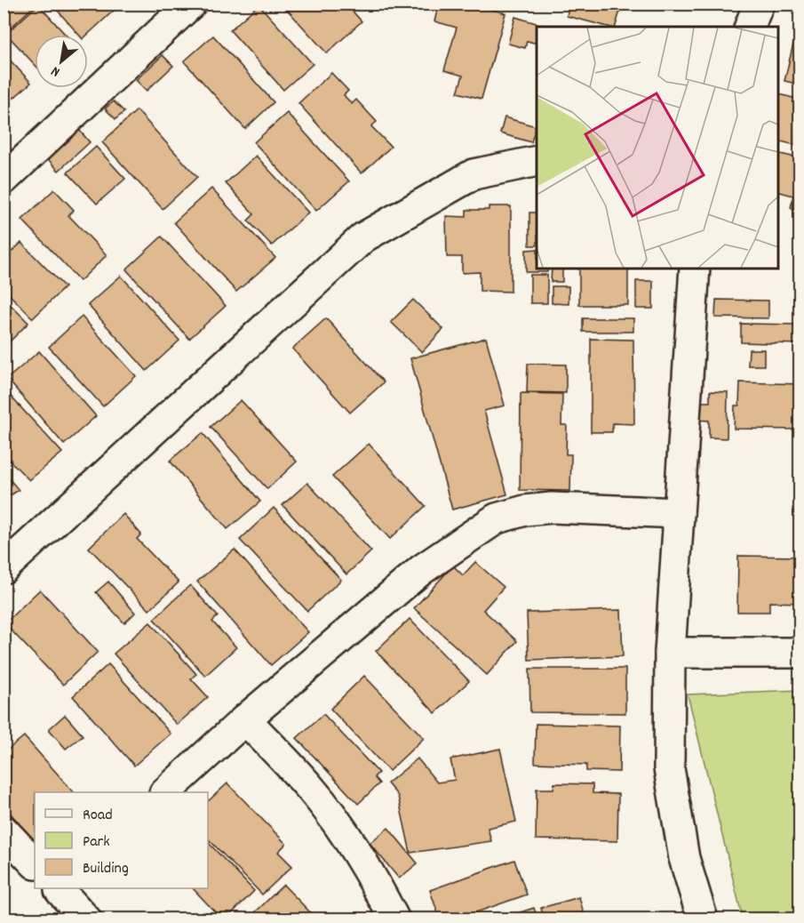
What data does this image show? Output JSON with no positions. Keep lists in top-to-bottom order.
{
  "legend": ["Road", "Park", "Building"],
  "north": "bottom left"
}
